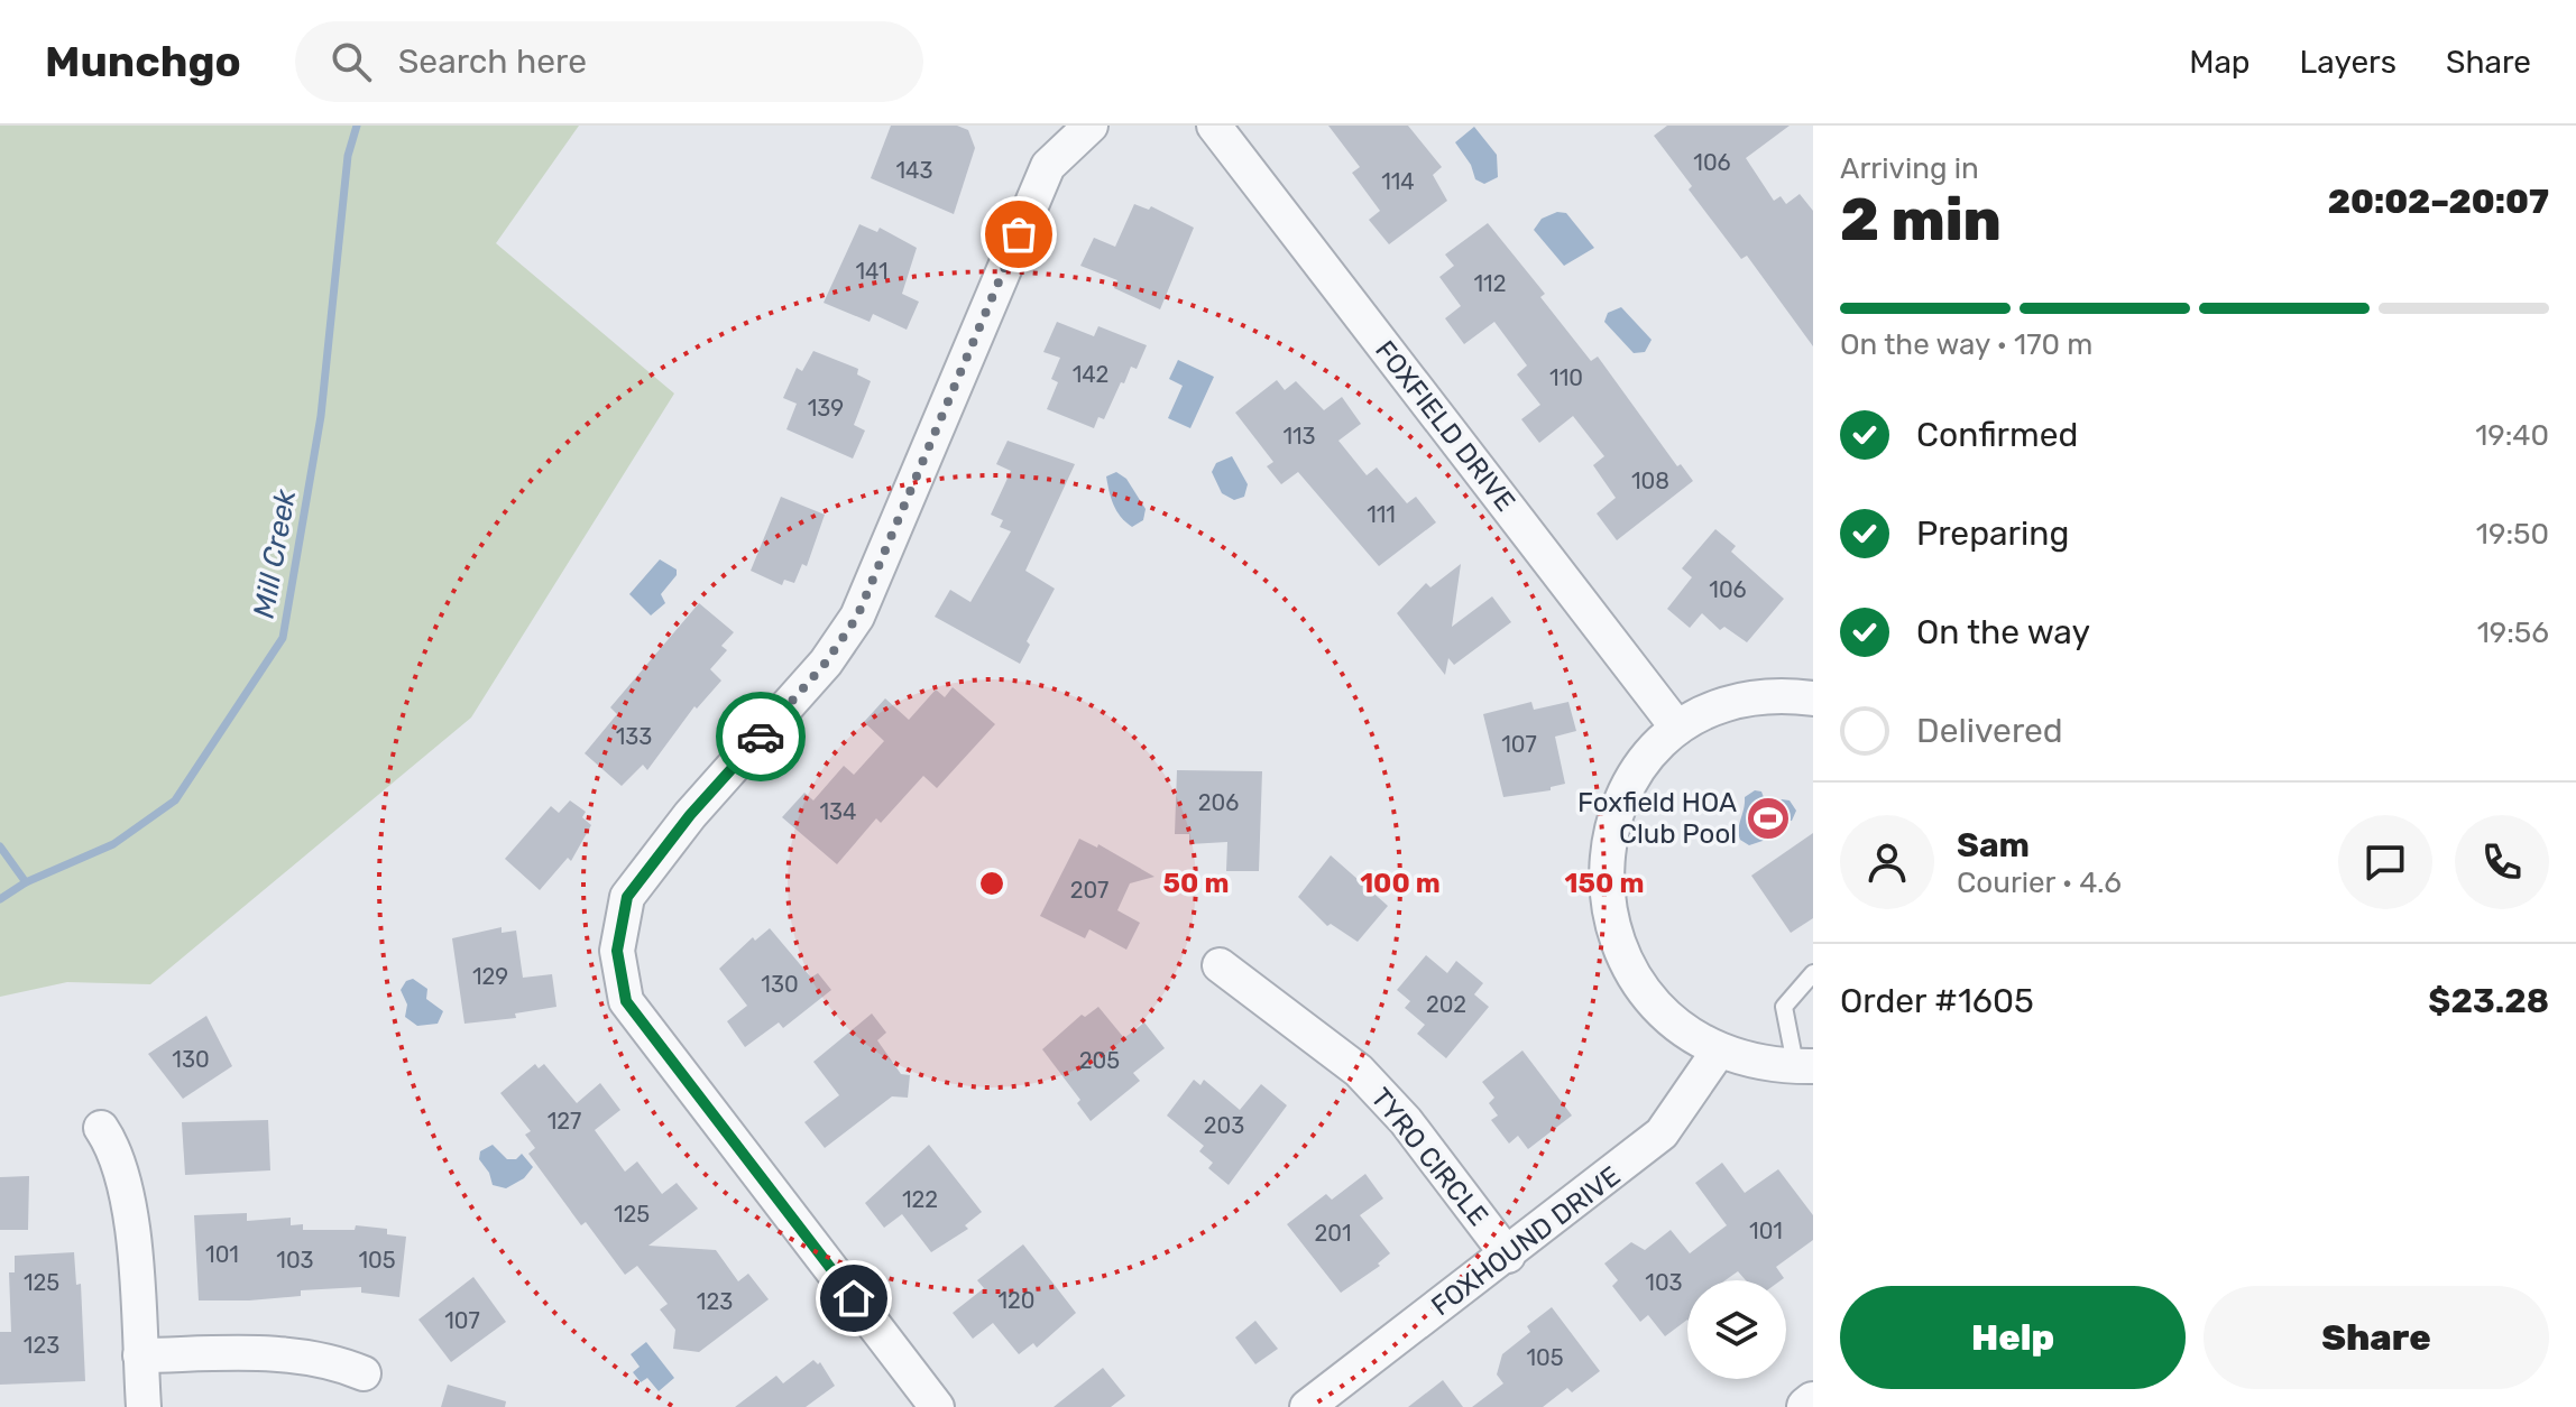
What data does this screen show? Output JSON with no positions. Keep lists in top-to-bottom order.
{
  "streets": {
    "street": ["FOXFIELD DRIVE", "TYRO CIRCLE", "FOXHOUND DRIVE"]
  },
  "crossings": [
    ["TYRO CIRCLE", "FOXHOUND DRIVE"]
  ],
  "water": ["Mill Creek"],
  "places": {
    "sports": ["Foxfield HOA Club Pool"]
  },
  "house_numbers": [
    "106",
    "143",
    "114",
    "141",
    "112",
    "142",
    "110",
    "139",
    "113",
    "108",
    "111",
    "106",
    "133",
    "107",
    "206",
    "134",
    "207",
    "129",
    "130",
    "202",
    "130",
    "205",
    "127",
    "203",
    "122",
    "125",
    "101",
    "201",
    "101",
    "103",
    "105",
    "125",
    "103",
    "120",
    "123",
    "107",
    "123",
    "105"
  ],
  "page": {
    "header": "Munchgo",
    "search": "Search here",
    "nav": ["Map", "Layers", "Share"],
    "heading": ["2 min", "Arriving in", "20:02–20:07"],
    "panel": [
      "Sam",
      "Courier · 4.6",
      "Order #1605",
      "$23.28"
    ],
    "bar": "On the way · 170 m",
    "list": [
      ["Confirmed", "19:40"],
      ["Preparing", "19:50"],
      ["On the way", "19:56"],
      "Delivered"
    ],
    "buttons": ["Help", "Share"]
  },
  "rings": ["50 m", "100 m", "150 m"]
}
